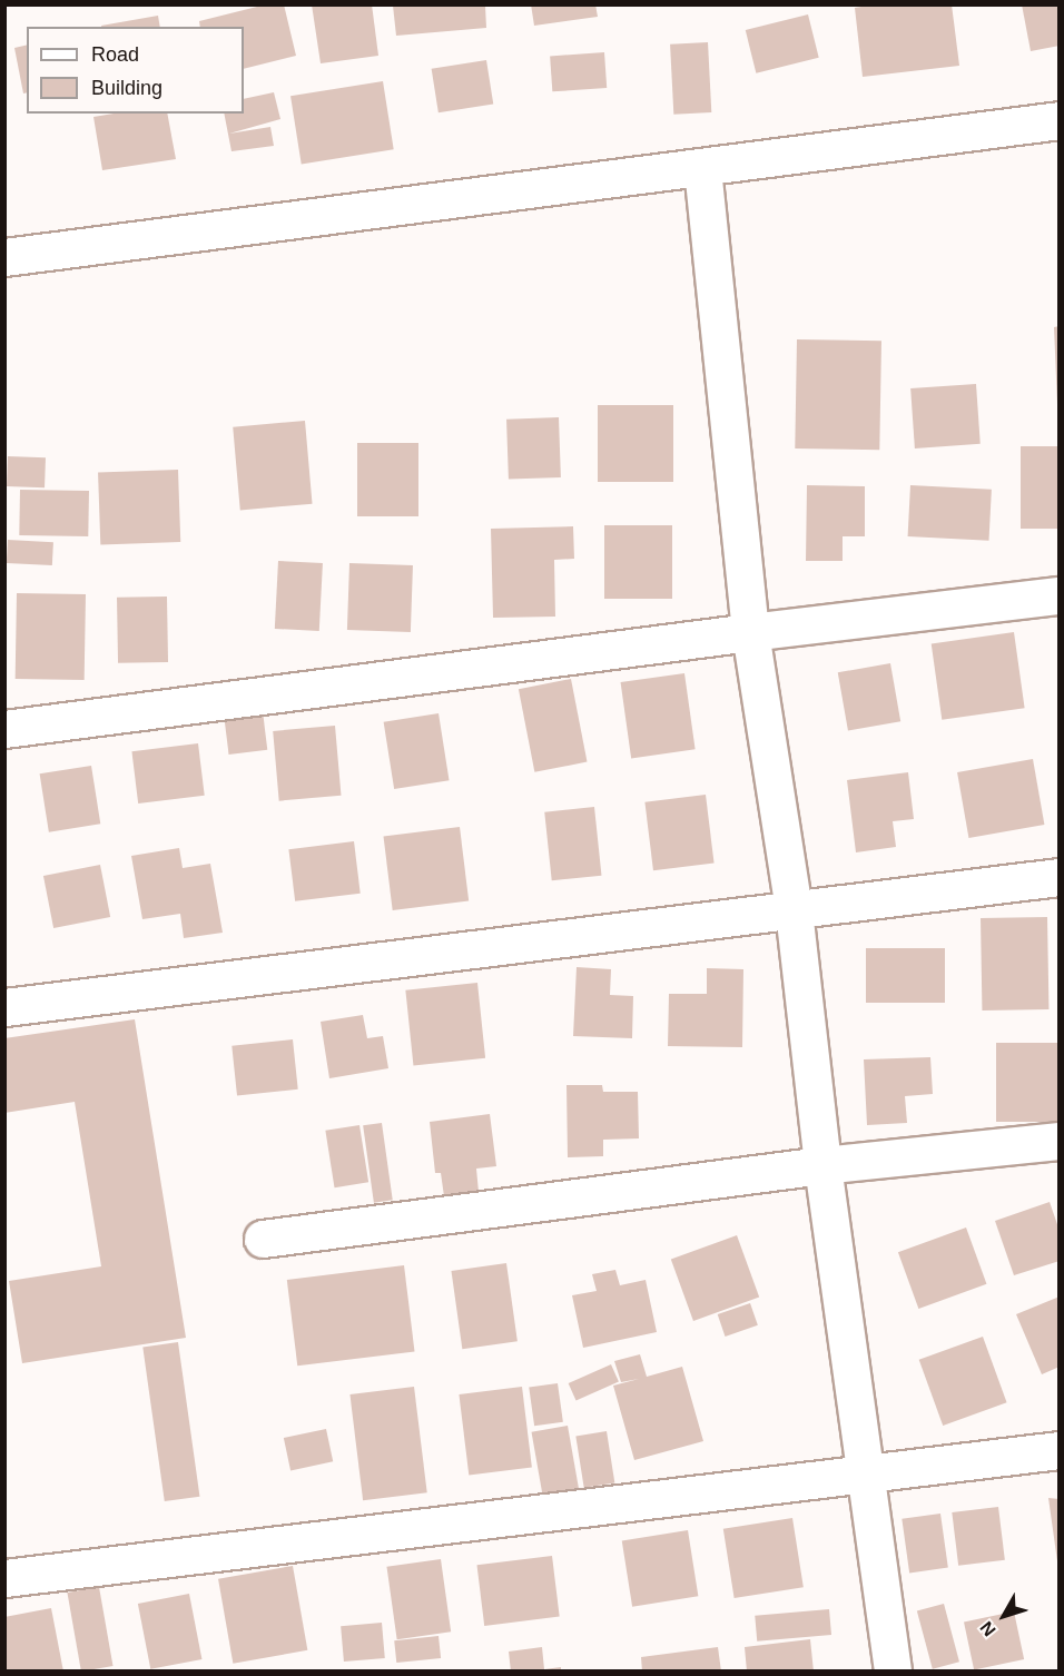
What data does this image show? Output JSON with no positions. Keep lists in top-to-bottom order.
{
  "legend": ["Road", "Building"],
  "north": "bottom left"
}
